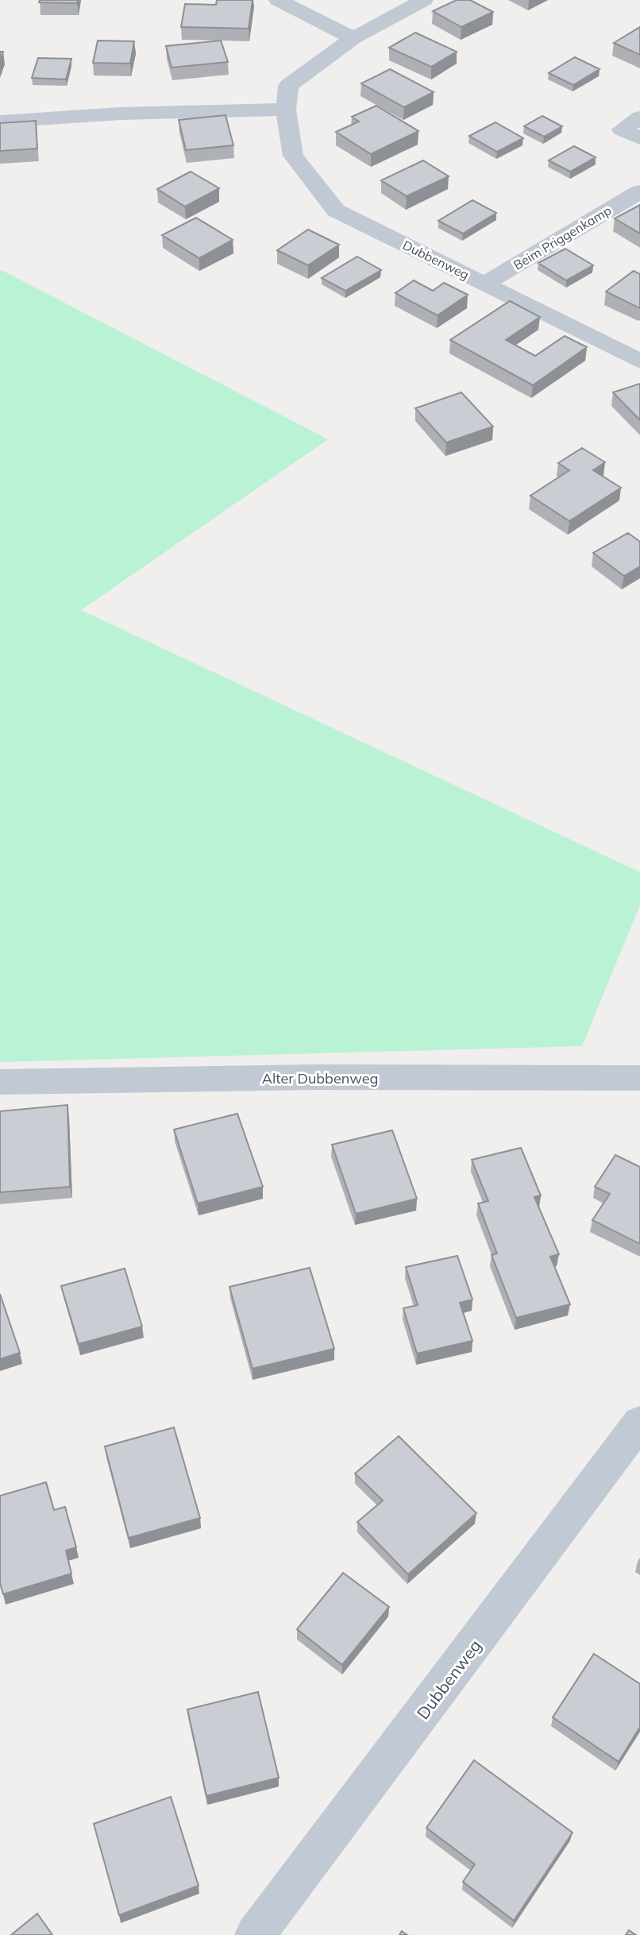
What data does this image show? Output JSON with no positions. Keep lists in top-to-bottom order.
{
  "streets": {
    "street": ["Beim Priggenkamp", "Dubbenweg", "Alter Dubbenweg"]
  },
  "crossings": [
    ["Beim Priggenkamp", "Dubbenweg"]
  ]
}
